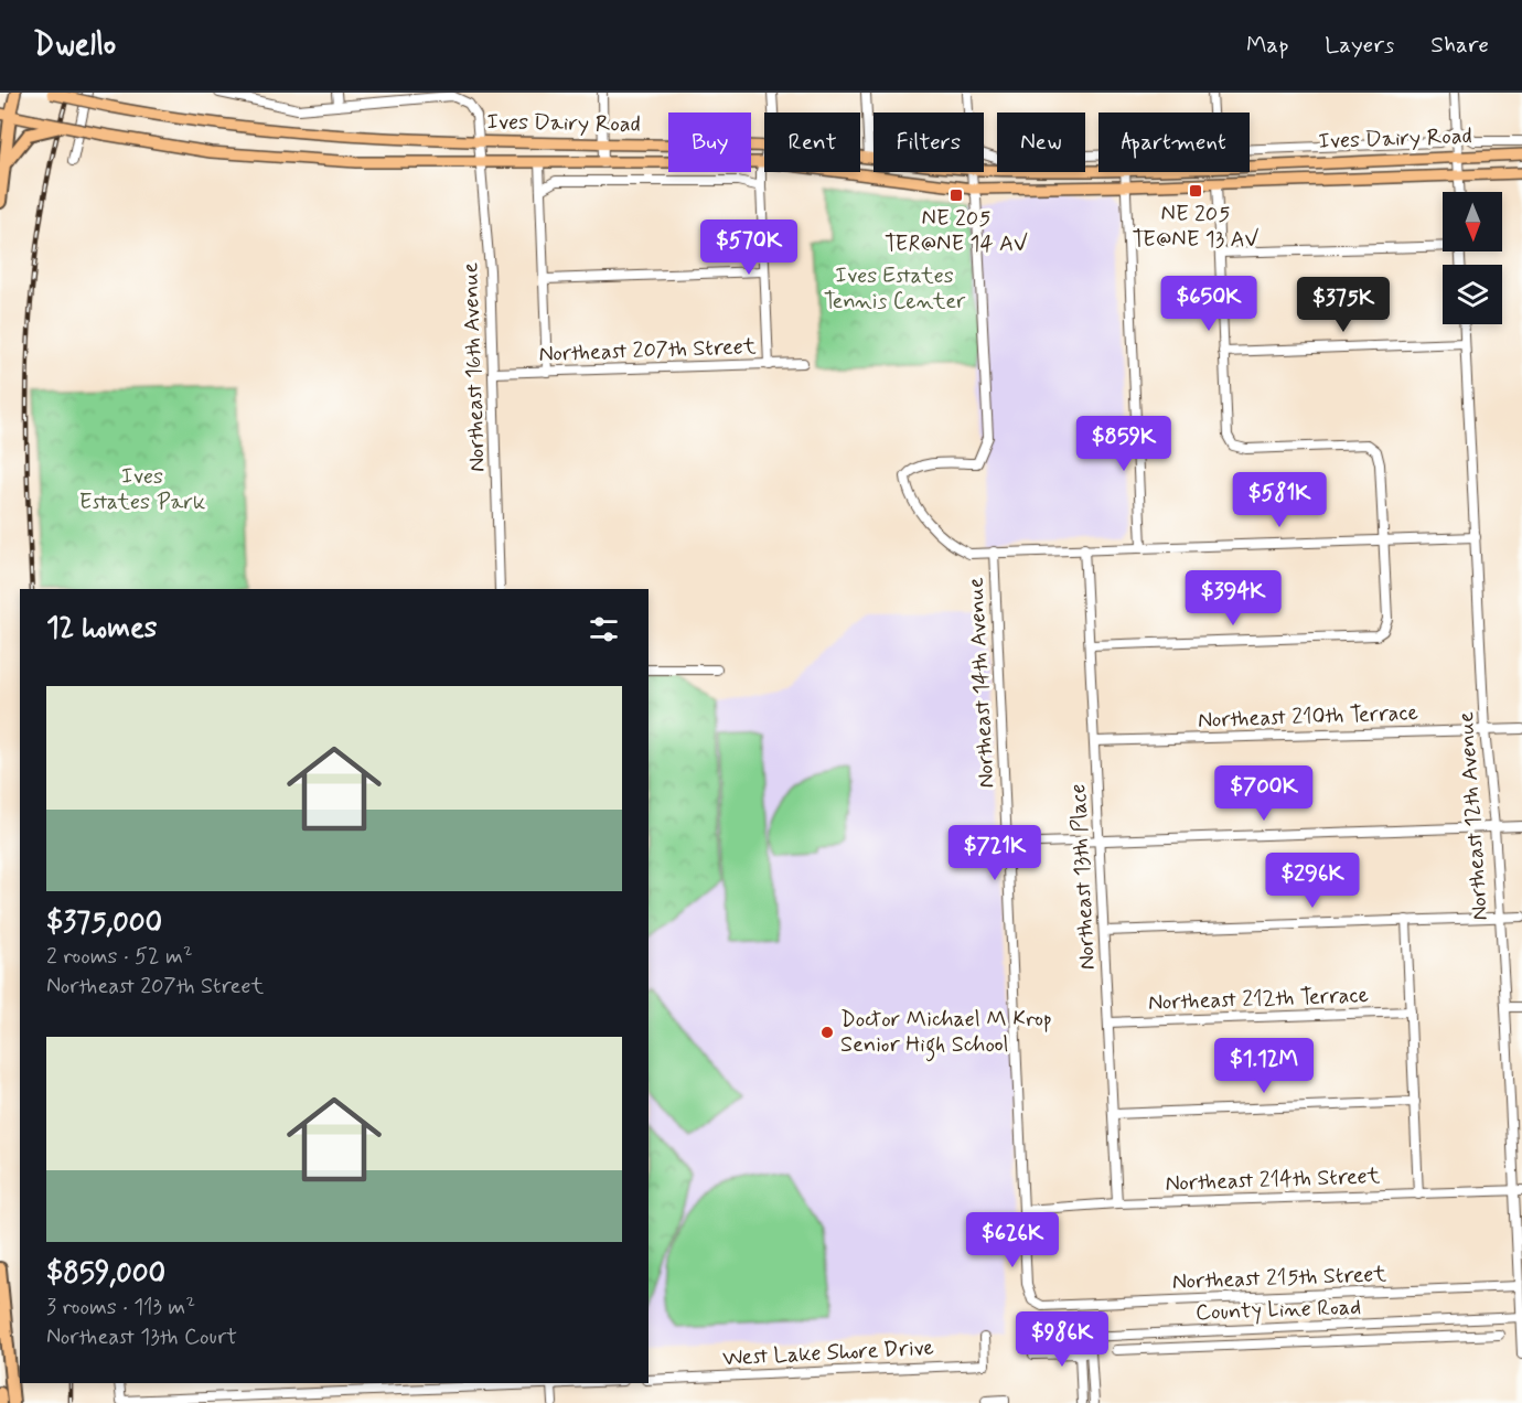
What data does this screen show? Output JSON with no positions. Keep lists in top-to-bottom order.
{
  "streets": {
    "main road": ["Ives Dairy Road"],
    "street": [
      "Northeast 207th Street",
      "Northeast 16th Avenue",
      "Northeast 14th Avenue",
      "Northeast 210th Terrace",
      "Northeast 12th Avenue",
      "Northeast 13th Place",
      "Northeast 212th Terrace",
      "Northeast 214th Street",
      "Northeast 215th Street",
      "County Line Road",
      "West Lake Shore Drive"
    ]
  },
  "crossings": [
    ["Ives Dairy Road", "Northeast 16th Avenue"],
    ["Ives Dairy Road", "Northeast 14th Avenue"],
    ["Northeast 207th Street", "Northeast 16th Avenue"],
    ["Northeast 14th Avenue", "Northeast 214th Street"],
    ["Northeast 14th Avenue", "Northeast 215th Street"],
    ["Northeast 210th Terrace", "Northeast 12th Avenue"],
    ["Northeast 210th Terrace", "Northeast 13th Place"],
    ["Northeast 12th Avenue", "Northeast 214th Street"],
    ["Northeast 12th Avenue", "Northeast 215th Street"],
    ["Northeast 12th Avenue", "County Line Road"],
    ["Northeast 13th Place", "Northeast 212th Terrace"],
    ["Northeast 13th Place", "Northeast 214th Street"]
  ],
  "parks": ["Ives Estates Tennis Center", "Ives Estates Park"],
  "places": {
    "transit": ["NE 205 TE@NE 13 AV", "NE 205 TER@NE 14 AV"],
    "other": ["Doctor Michael M Krop Senior High School"]
  },
  "north": "bottom",
  "page": {
    "header": "Dwello",
    "nav": ["Map", "Layers", "Share"],
    "chip": [
      "Buy",
      "Rent",
      "Filters",
      "New",
      "Apartment"
    ],
    "price": [
      "$570K",
      "$650K",
      "$375K",
      "$859K",
      "$581K",
      "$394K",
      "$700K",
      "$721K",
      "$296K",
      "$1.12M",
      "$626K",
      "$986K"
    ],
    "heading": "12 homes",
    "list": [
      {
        "name": "$375,000",
        "note": "2 rooms · 52 m² · Northeast 207th Street"
      },
      {
        "name": "$859,000",
        "note": "3 rooms · 113 m² · Northeast 13th Court"
      }
    ]
  }
}
